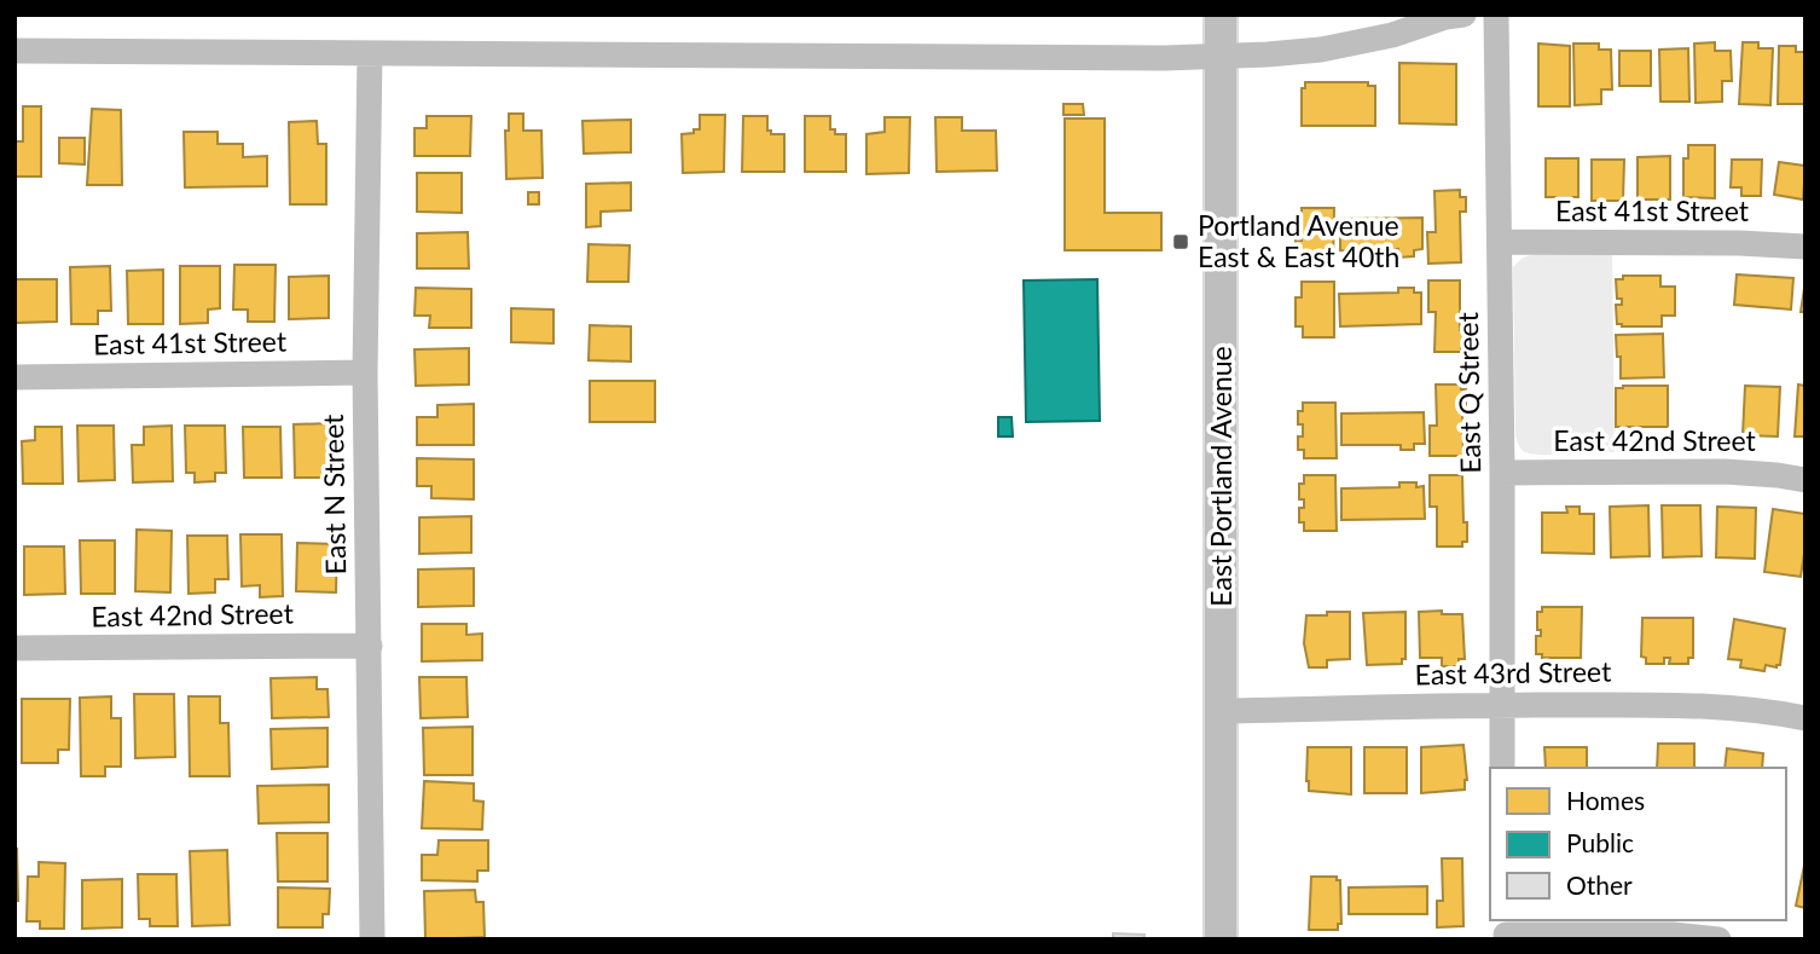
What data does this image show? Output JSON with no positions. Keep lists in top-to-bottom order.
{
  "streets": {
    "main road": ["East Portland Avenue"],
    "street": [
      "East 41st Street",
      "East Q Street",
      "East 42nd Street",
      "East N Street",
      "East 43rd Street"
    ]
  },
  "crossings": [
    ["East 41st Street", "East Q Street"],
    ["East 41st Street", "East N Street"],
    ["East Q Street", "East 42nd Street"],
    ["East Q Street", "East 43rd Street"],
    ["East 42nd Street", "East N Street"],
    ["East Portland Avenue", "East 43rd Street"]
  ],
  "places": {
    "transit": ["Portland Avenue East & East 40th"]
  },
  "legend": ["Homes", "Public", "Other"]
}
